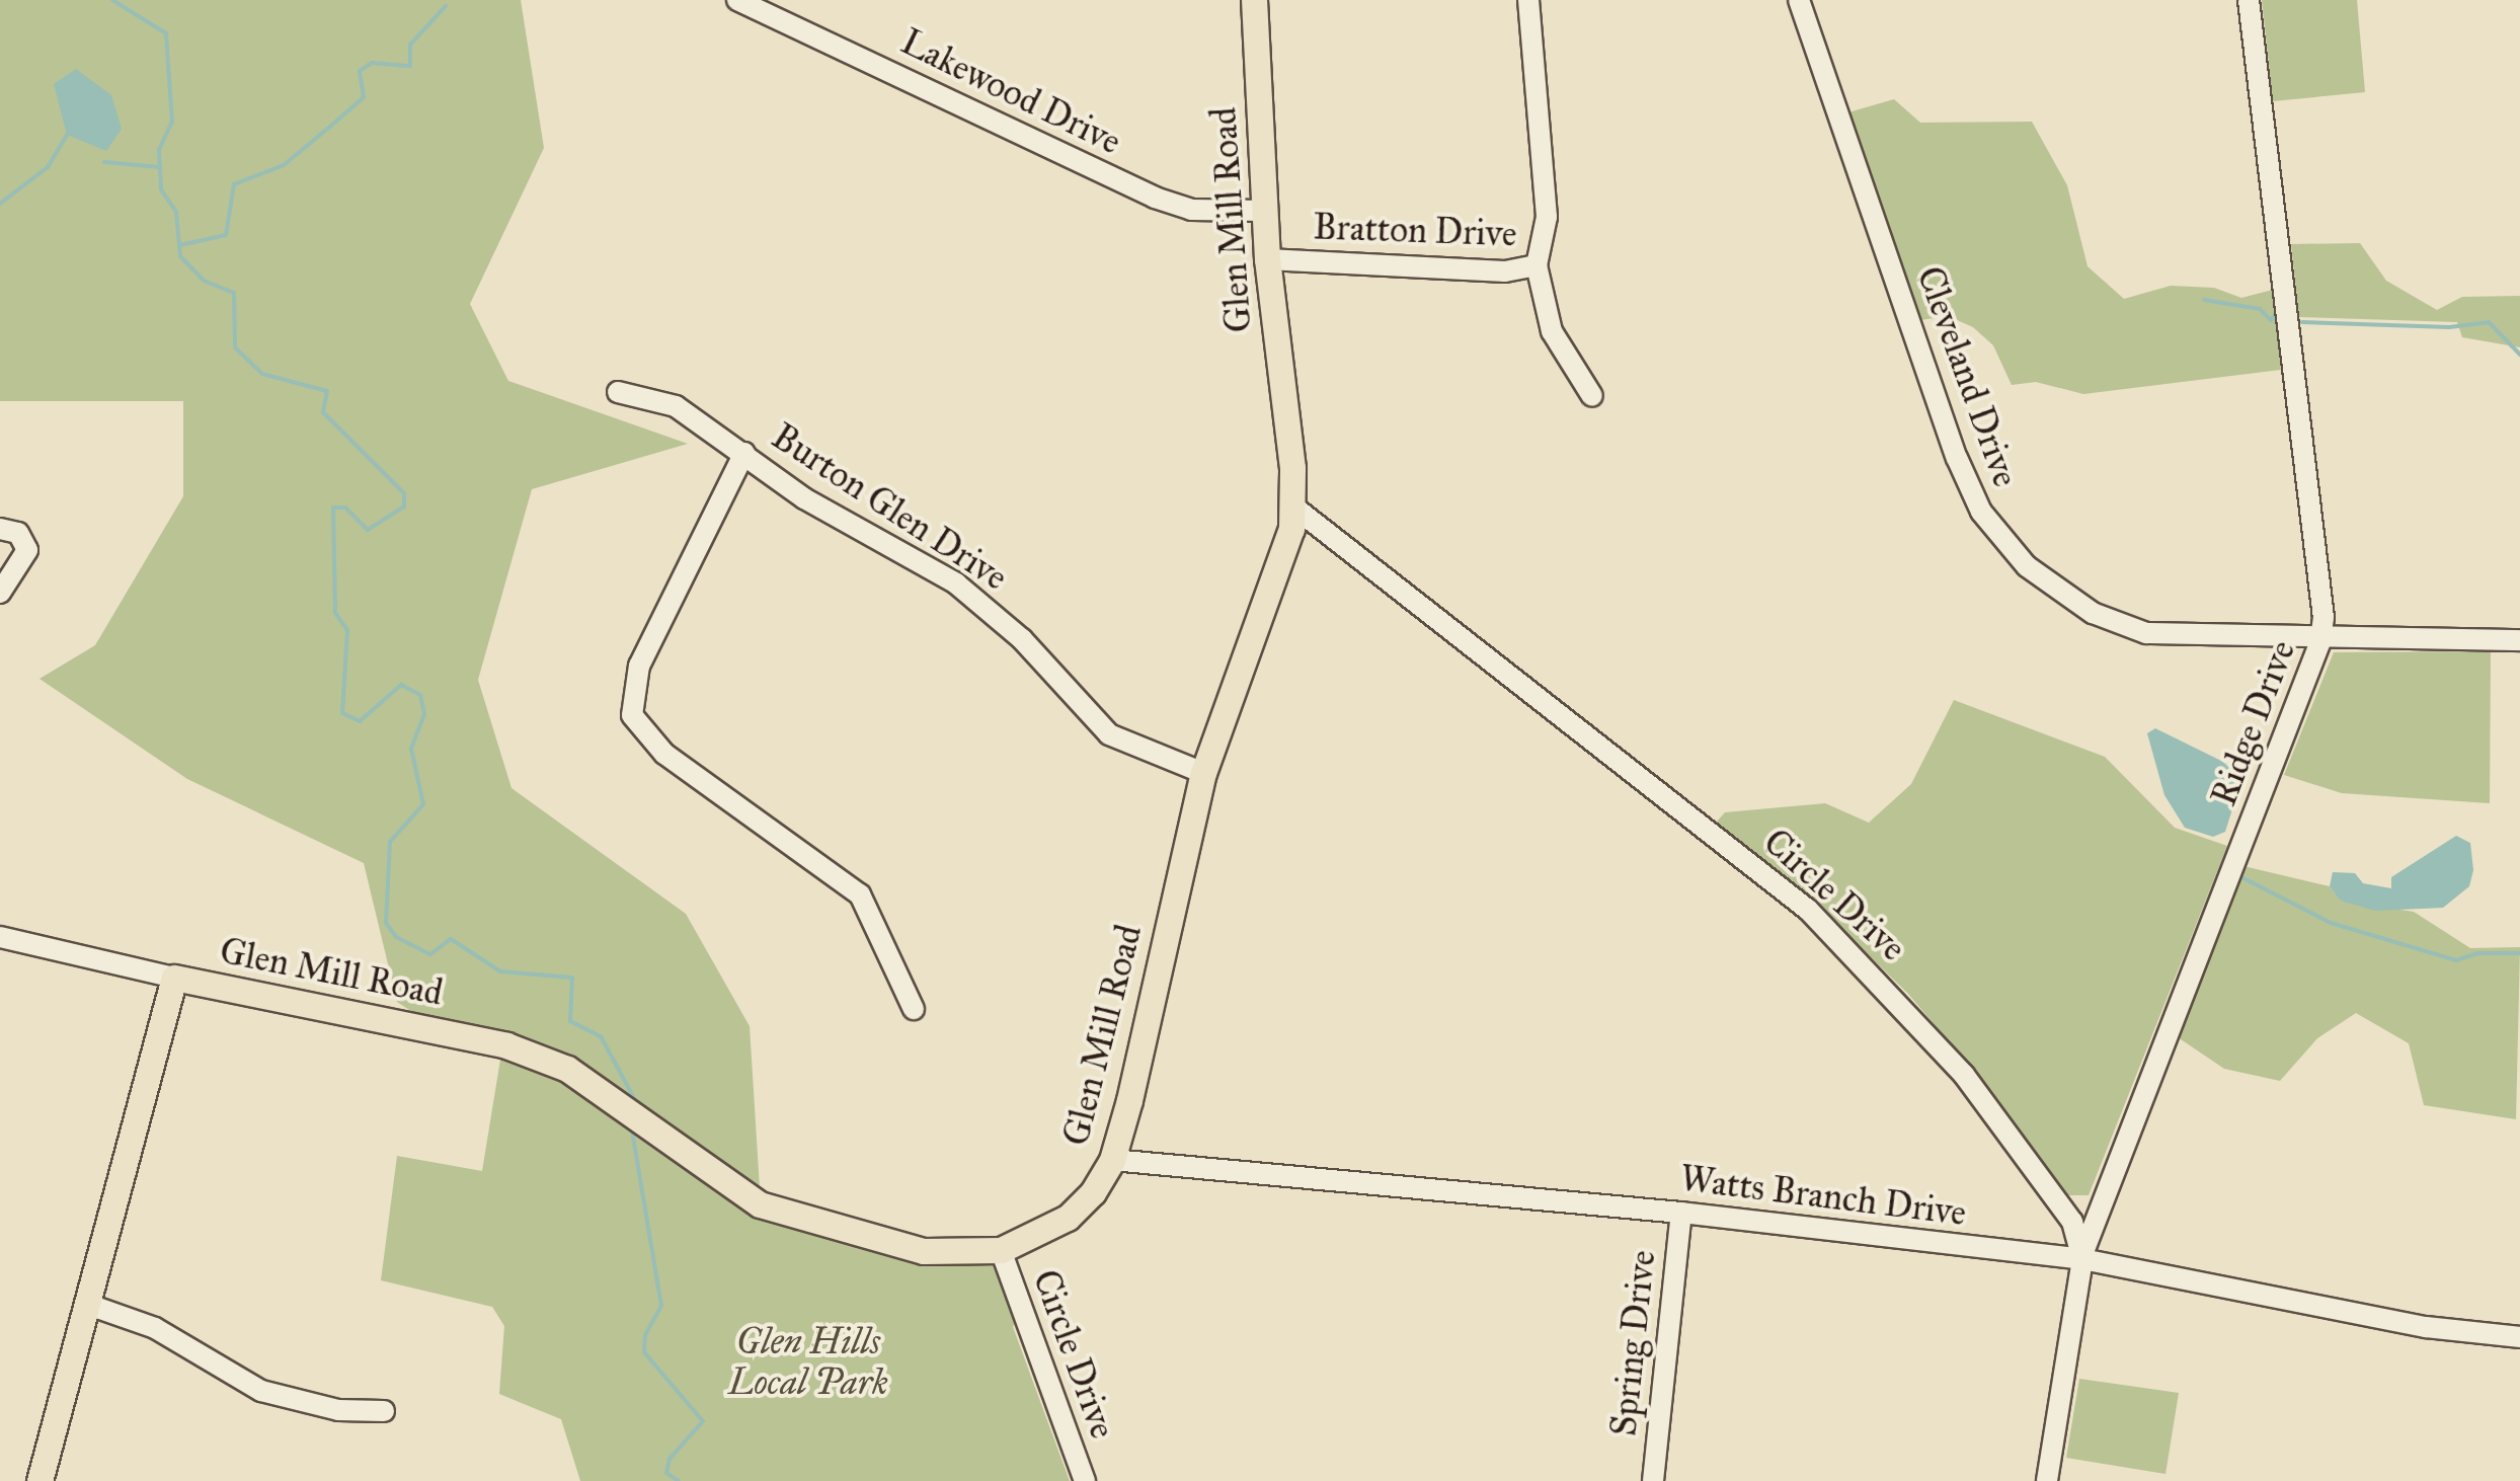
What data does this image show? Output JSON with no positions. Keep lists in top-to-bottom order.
{
  "streets": {
    "main road": ["Glen Mill Road"],
    "street": [
      "Lakewood Drive",
      "Bratton Drive",
      "Cleveland Drive",
      "Burton Glen Drive",
      "Ridge Drive",
      "Circle Drive",
      "Watts Branch Drive",
      "Spring Drive"
    ]
  },
  "crossings": [
    ["Lakewood Drive", "Glen Mill Road"],
    ["Glen Mill Road", "Bratton Drive"],
    ["Glen Mill Road", "Burton Glen Drive"],
    ["Glen Mill Road", "Circle Drive"],
    ["Glen Mill Road", "Watts Branch Drive"],
    ["Cleveland Drive", "Ridge Drive"],
    ["Ridge Drive", "Circle Drive"],
    ["Ridge Drive", "Watts Branch Drive"],
    ["Circle Drive", "Watts Branch Drive"],
    ["Watts Branch Drive", "Spring Drive"]
  ],
  "parks": ["Glen Hills Local Park"]
}
